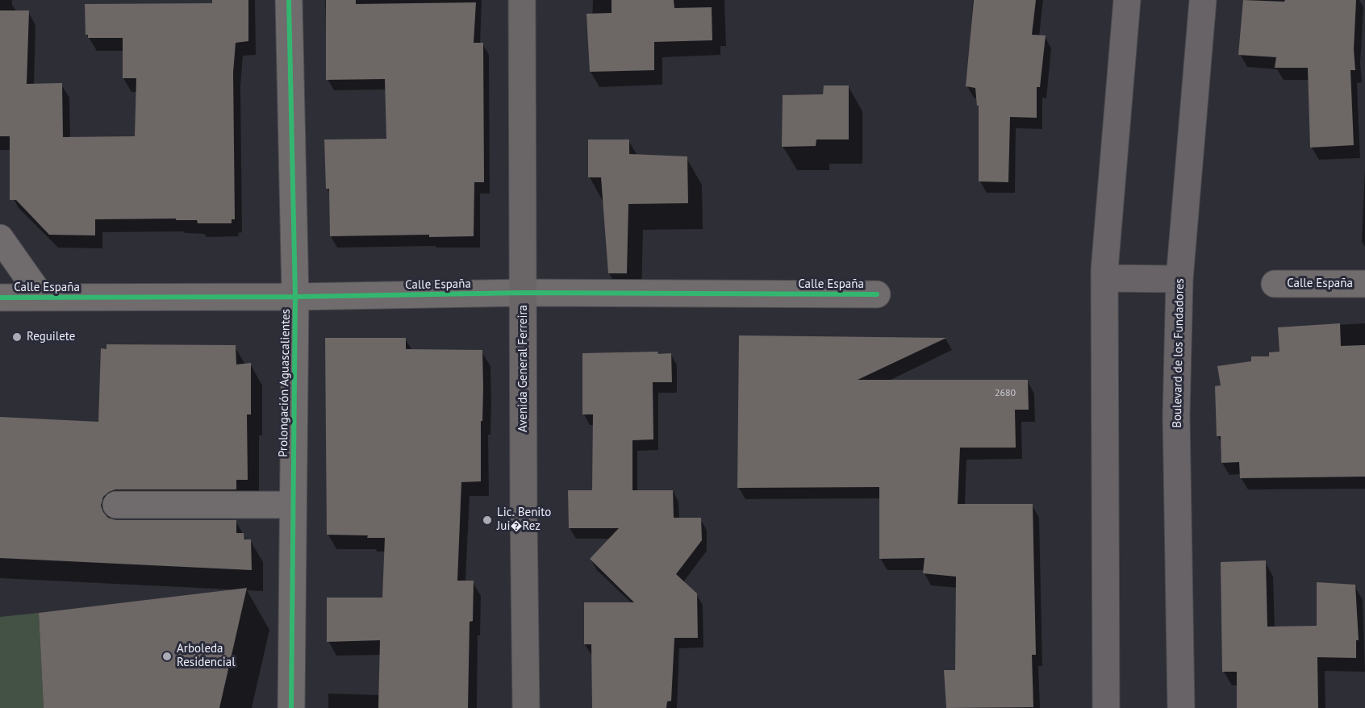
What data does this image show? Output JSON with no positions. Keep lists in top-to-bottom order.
{
  "streets": {
    "main road": ["Boulevard de los Fundadores"],
    "street": ["Calle España", "Avenida General Ferreira", "Prolongación Aguascalientes"]
  },
  "crossings": [
    ["Calle España", "Avenida General Ferreira"],
    ["Calle España", "Prolongación Aguascalientes"]
  ],
  "places": ["Reguilete", "Lic. Benito Jui�Rez", "Arboleda Residencial"],
  "house_numbers": ["2680"]
}
